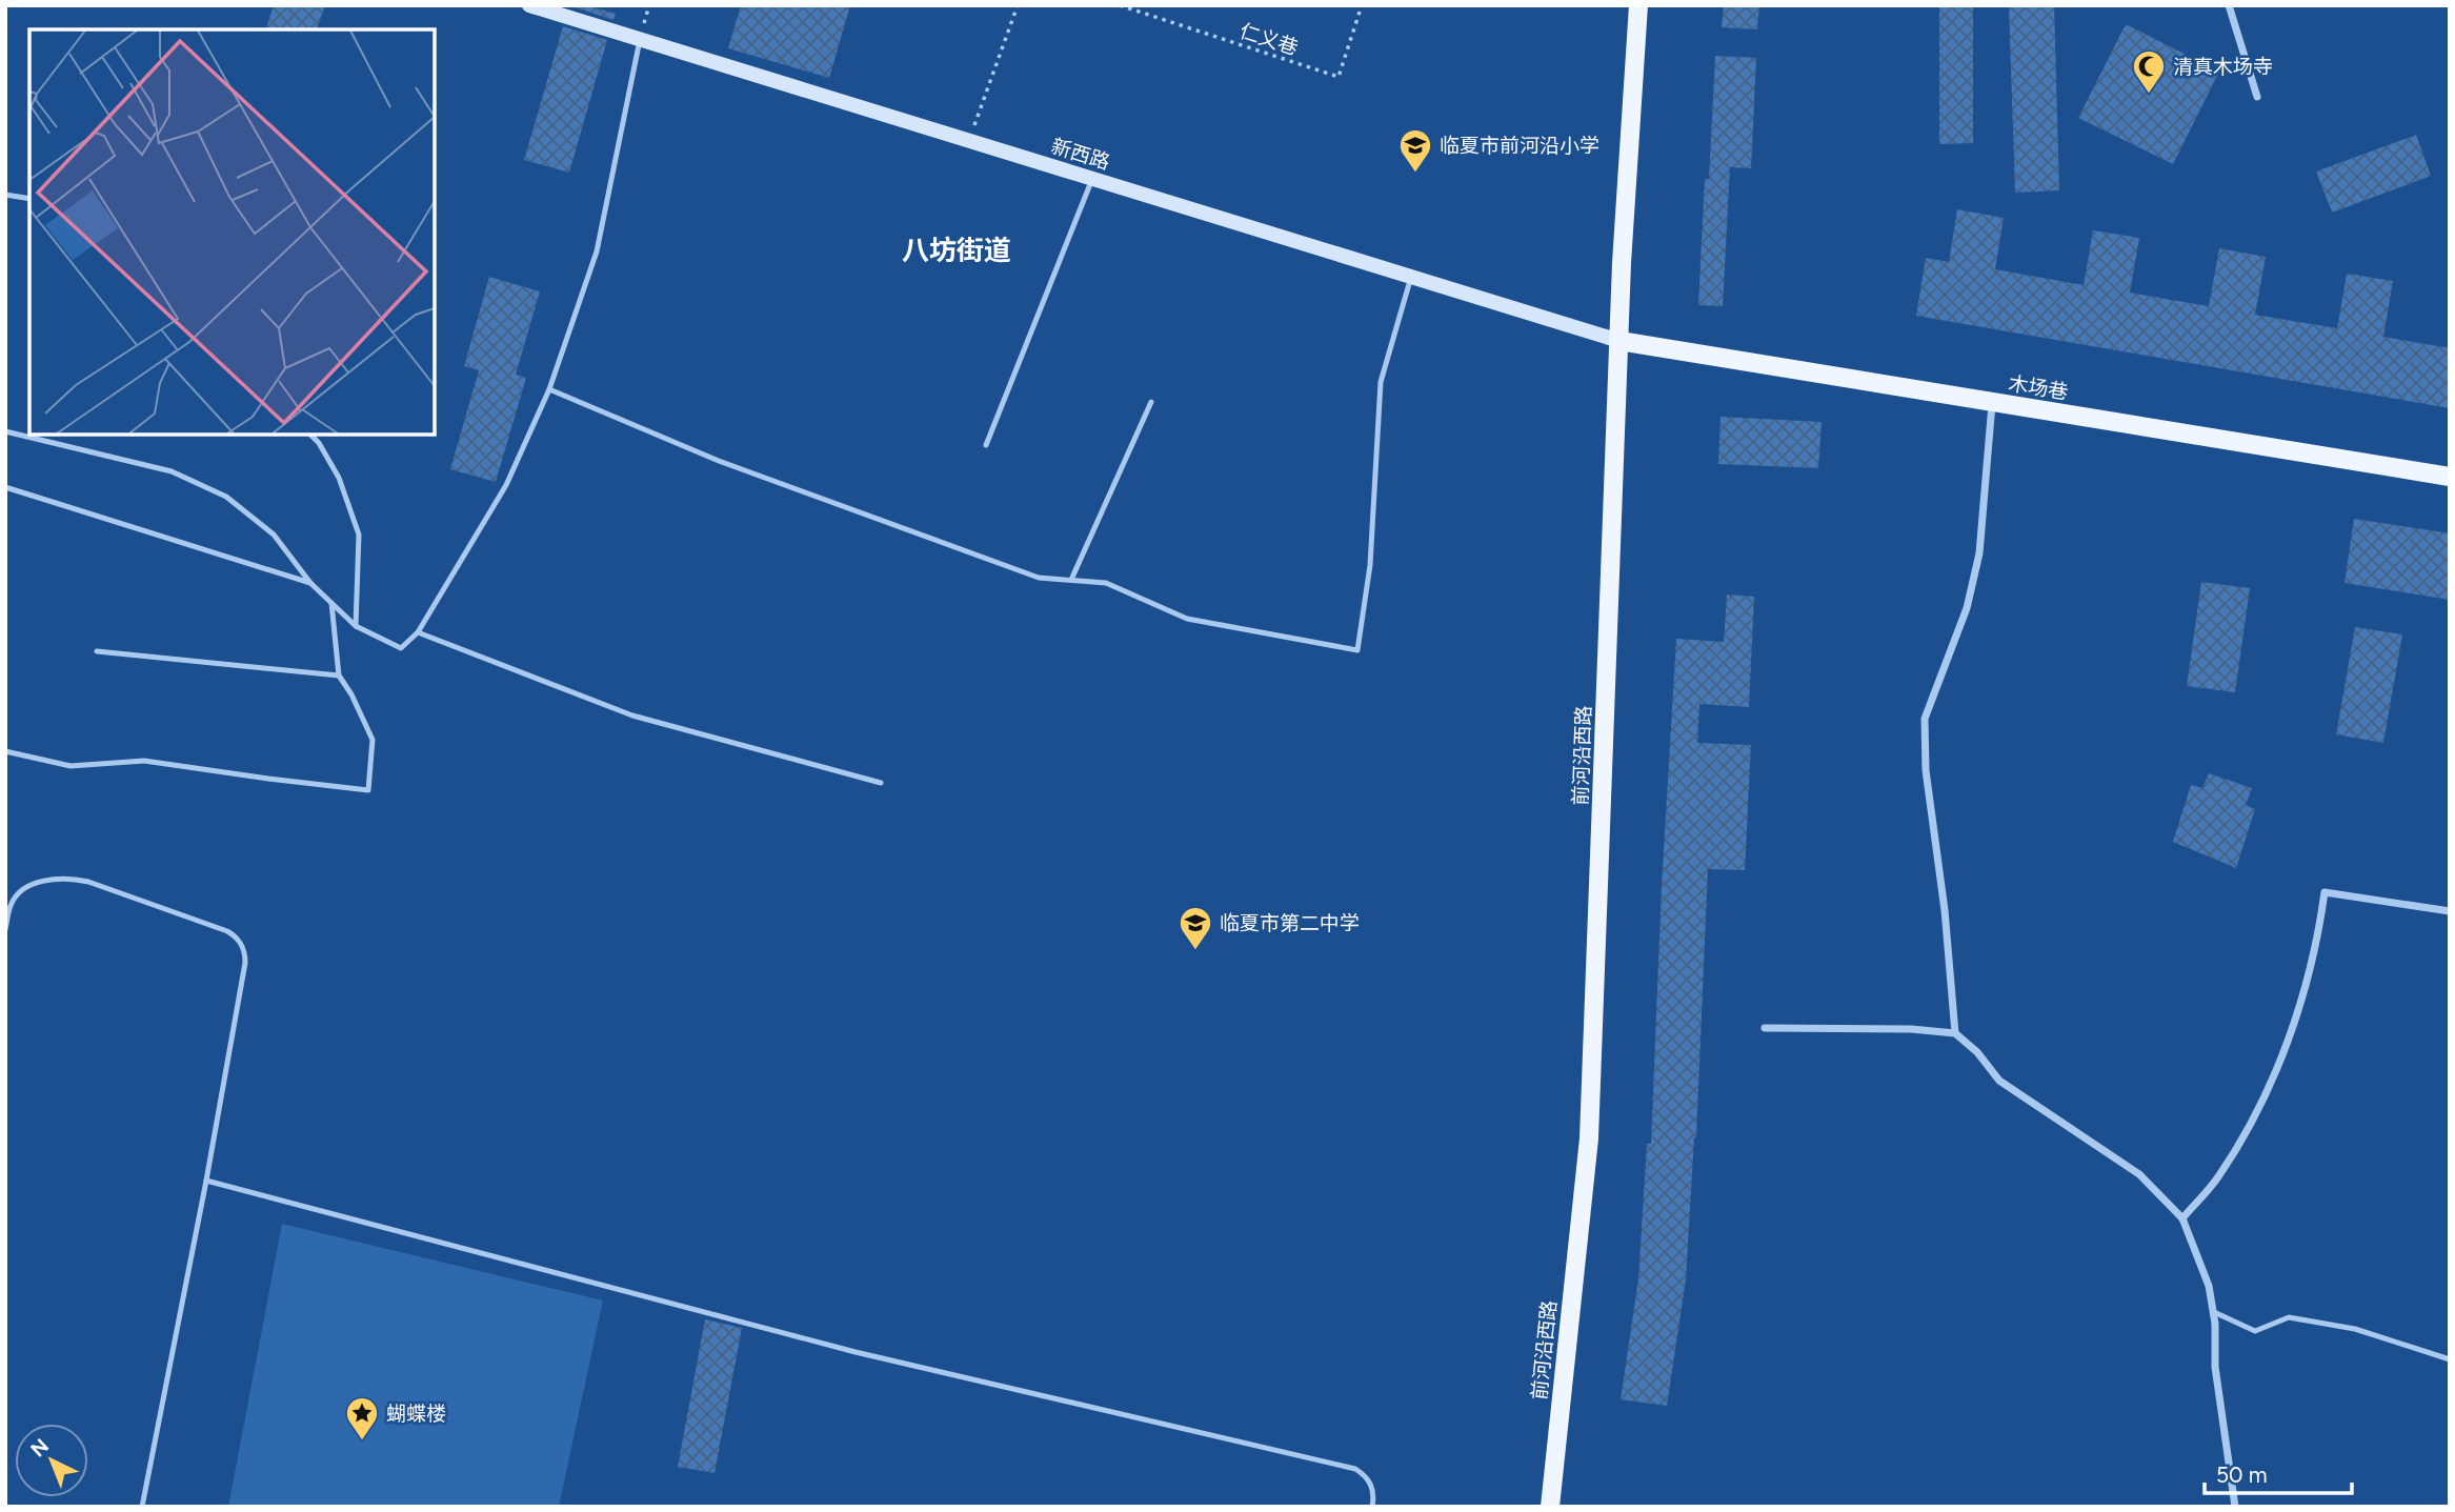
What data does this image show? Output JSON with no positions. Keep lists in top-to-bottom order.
{
  "streets": {
    "main road": ["新西路", "木场巷", "前河沿西路"],
    "path": ["仁义巷"]
  },
  "crossings": [
    ["新西路", "木场巷"],
    ["新西路", "前河沿西路"],
    ["木场巷", "前河沿西路"]
  ],
  "districts": ["八坊街道"],
  "places": {
    "mosque": ["清真木场寺"],
    "school or university": ["临夏市前河沿小学", "临夏市第二中学"],
    "place": ["蝴蝶楼"]
  },
  "scale_bar": "50 m",
  "north": "top left"
}
